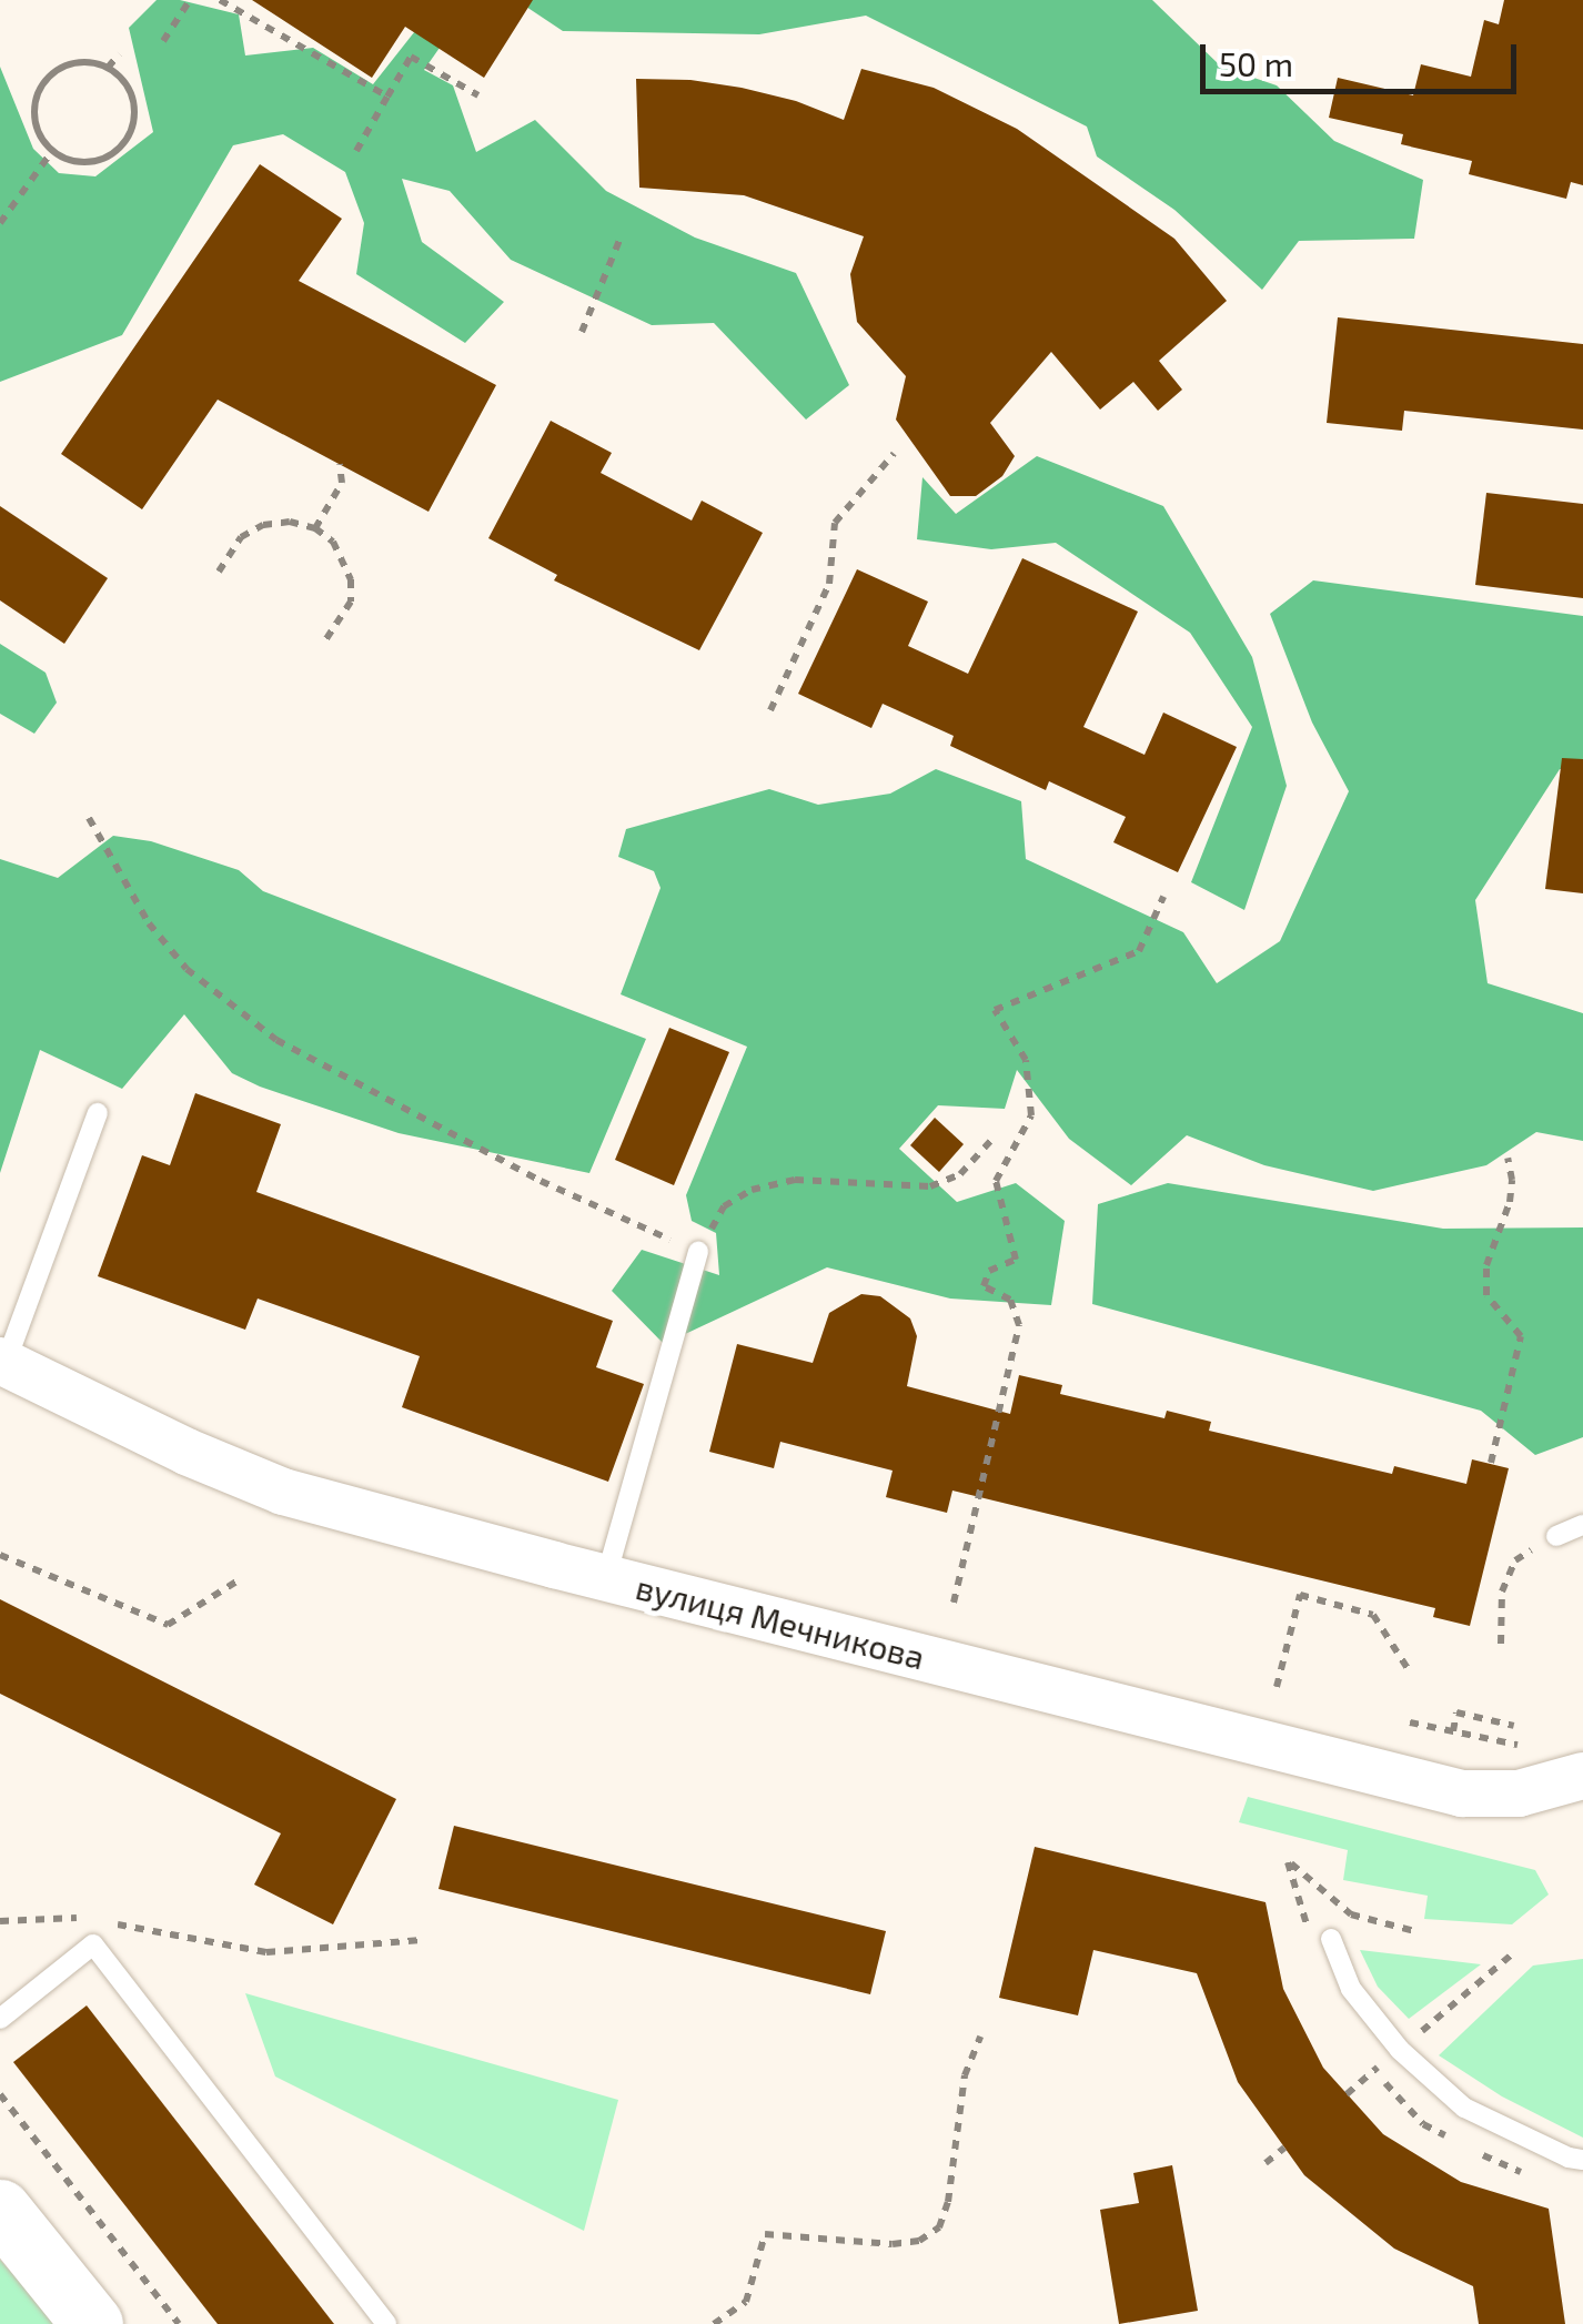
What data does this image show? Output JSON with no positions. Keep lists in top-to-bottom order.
{
  "streets": {
    "street": ["вулиця Мечникова"]
  },
  "scale_bar": "50 m"
}
